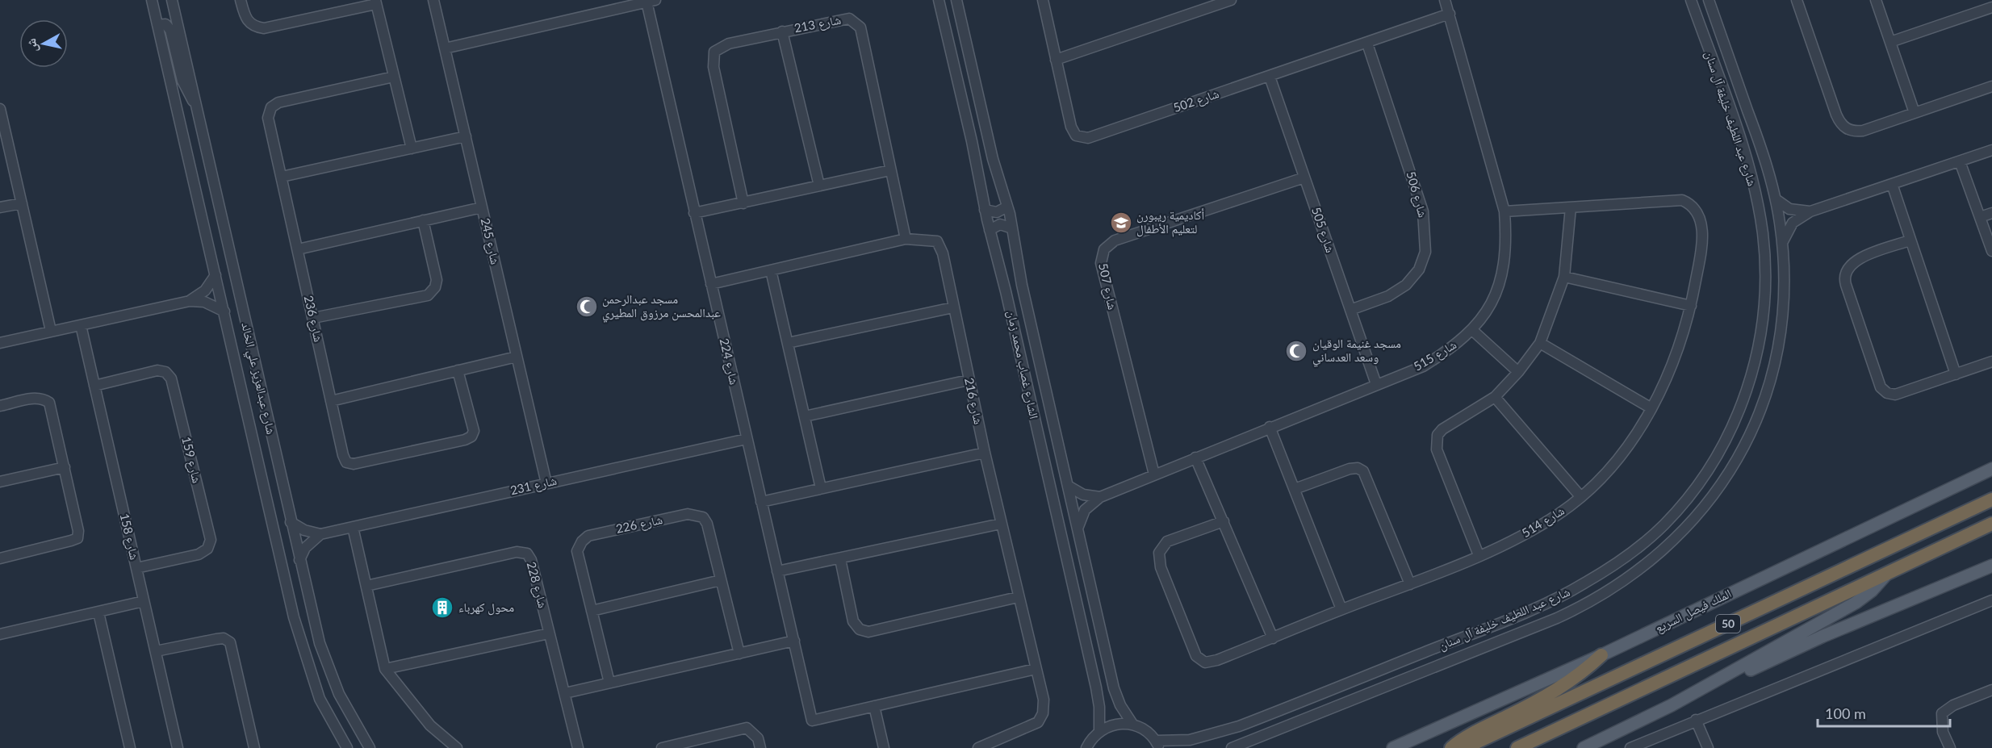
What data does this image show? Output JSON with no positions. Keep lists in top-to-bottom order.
{
  "streets": {
    "highway": ["50"],
    "main road": ["الملك فيصل السريع"],
    "street": [
      "شارع 213",
      "شارع 502",
      "شارع عبد اللطيف خليفة آل سنان",
      "شارع 506",
      "شارع 505",
      "شارع 245",
      "شارع 507",
      "شارع 236",
      "شارع 515",
      "شارع 224",
      "الشارع غصاب محمد زمان",
      "شارع عبدالعزيز علي الخالد",
      "شارع 216",
      "شارع 159",
      "شارع 231",
      "شارع 514",
      "شارع 226",
      "شارع 158",
      "شارع 228"
    ]
  },
  "crossings": [
    ["شارع 213", "شارع 216"],
    ["شارع 502", "شارع 506"],
    ["شارع 502", "شارع 505"],
    ["شارع 502", "شارع 515"],
    ["شارع 506", "شارع 505"],
    ["شارع 505", "شارع 507"],
    ["شارع 505", "شارع 515"],
    ["شارع 245", "شارع 231"],
    ["شارع 507", "شارع 515"],
    ["شارع 515", "الشارع غصاب محمد زمان"],
    ["شارع 515", "شارع 514"],
    ["شارع 224", "شارع 216"],
    ["شارع 224", "شارع 231"],
    ["شارع 159", "شارع 158"]
  ],
  "places": {
    "school or university": ["أكاديمية ريبورن لتعليم الأطفال"],
    "mosque": ["مسجد عبدالرحمن عبدالمحسن مرزوق المطيري", "مسجد غنيمة الوقيان وسعد العدساني"],
    "building": ["محول كهرباء"]
  },
  "scale_bar": "100 m",
  "north": "left"
}
